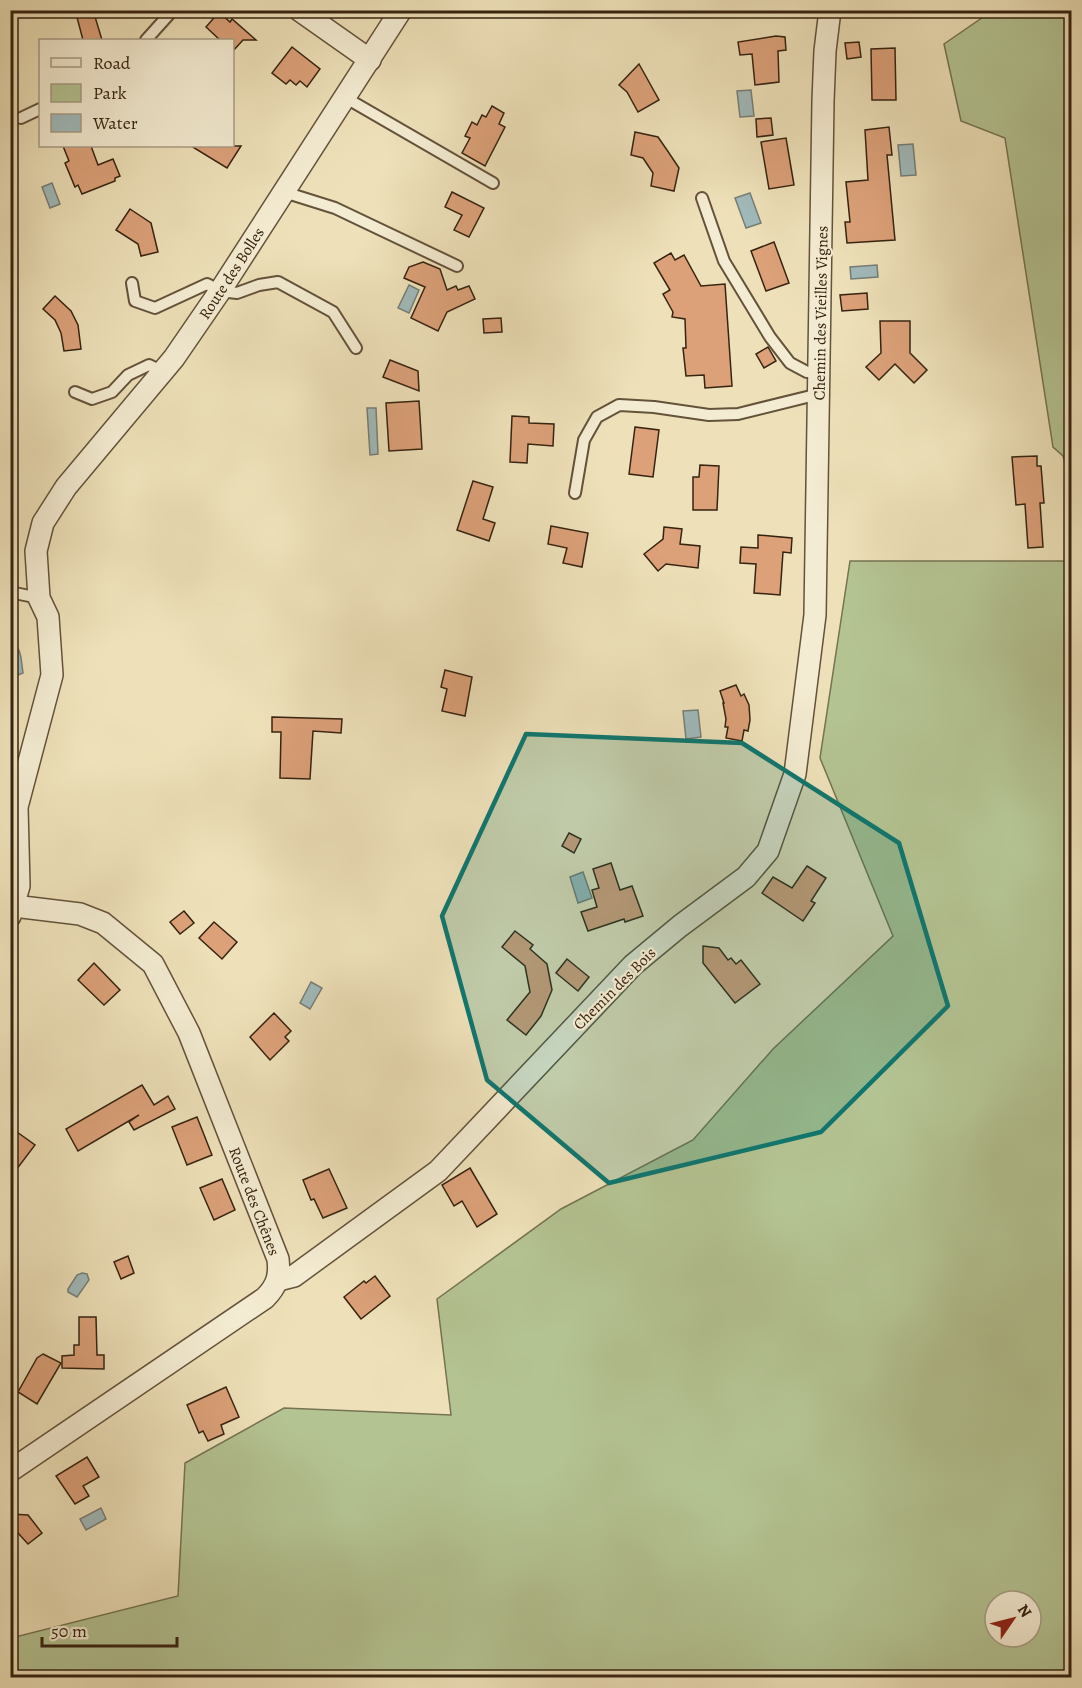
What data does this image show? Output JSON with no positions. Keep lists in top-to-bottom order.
{
  "streets": {
    "street": [
      "Route des Bolles",
      "Chemin des Vieilles Vignes",
      "Chemin des Bois",
      "Route des Chênes"
    ]
  },
  "crossings": [
    ["Route des Bolles", "Route des Chênes"],
    ["Chemin des Vieilles Vignes", "Chemin des Bois"],
    ["Chemin des Bois", "Route des Chênes"]
  ],
  "legend": ["Road", "Park", "Water"],
  "scale_bar": "50 m",
  "north": "top right"
}
